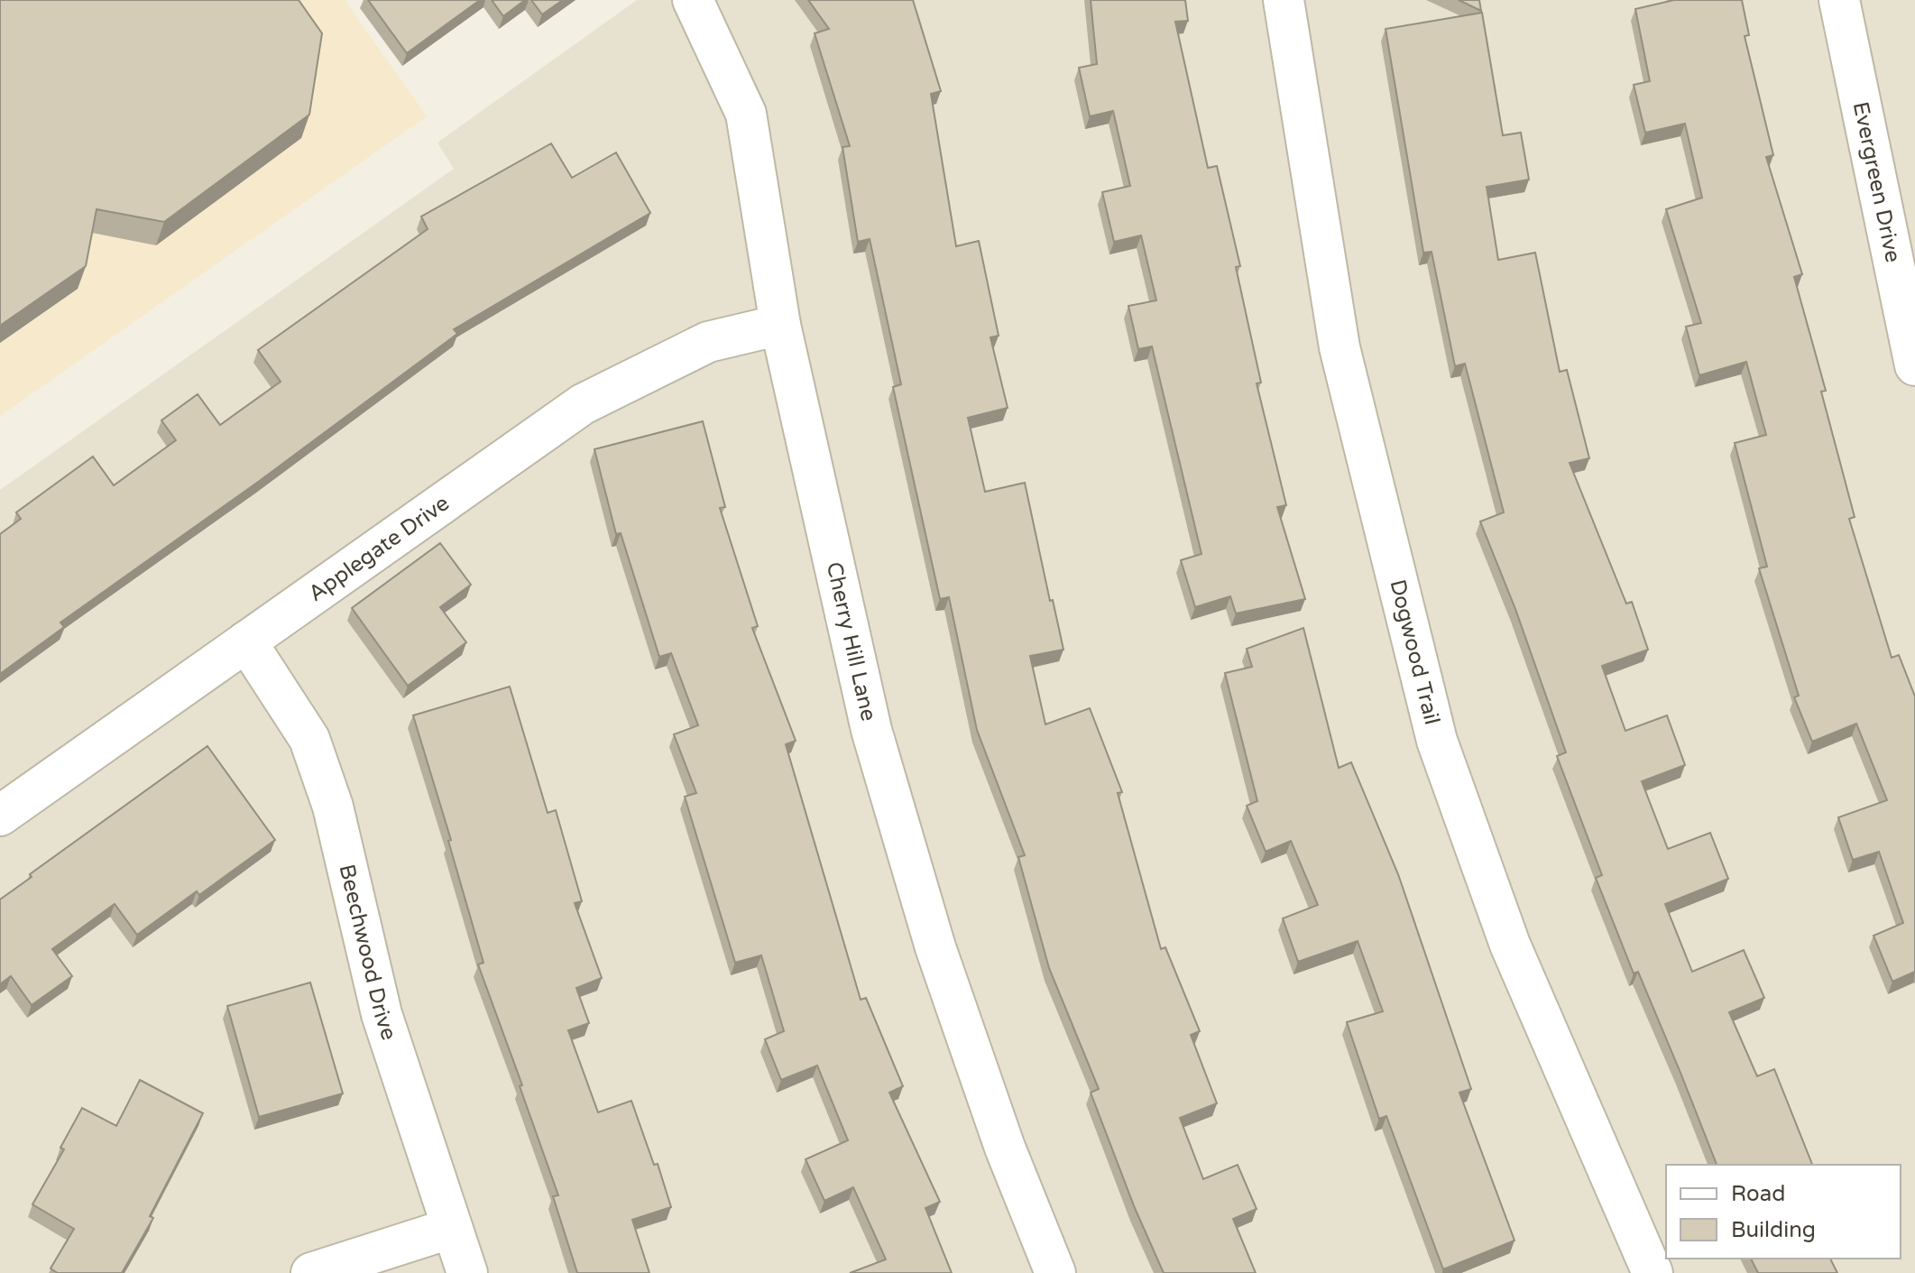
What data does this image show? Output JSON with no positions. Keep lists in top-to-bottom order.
{
  "streets": {
    "street": [
      "Evergreen Drive",
      "Applegate Drive",
      "Cherry Hill Lane",
      "Dogwood Trail",
      "Beechwood Drive"
    ]
  },
  "crossings": [
    ["Applegate Drive", "Cherry Hill Lane"],
    ["Applegate Drive", "Beechwood Drive"]
  ],
  "legend": ["Road", "Building"]
}
